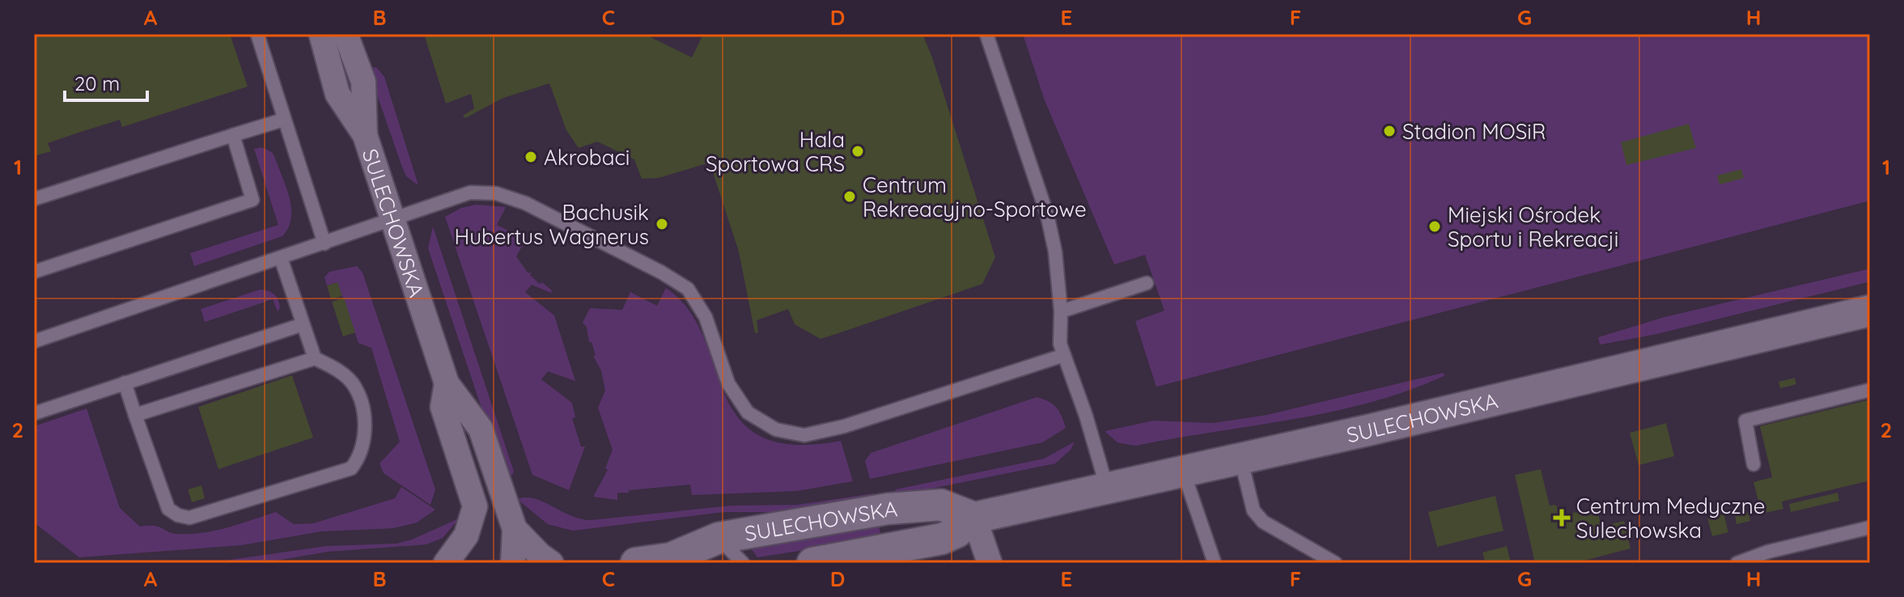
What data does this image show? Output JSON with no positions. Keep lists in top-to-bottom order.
{
  "streets": {
    "street": ["SULECHOWSKA"]
  },
  "places": {
    "other": [
      "Stadion MOSiR",
      "Hala Sportowa CRS",
      "Akrobaci",
      "Centrum Rekreacyjno-Sportowe",
      "Bachusik Hubertus Wagnerus",
      "Miejski Ośrodek Sportu i Rekreacji"
    ],
    "health": ["Centrum Medyczne Sulechowska"]
  },
  "scale_bar": "20 m",
  "grid": {
    "columns": [
      "A",
      "B",
      "C",
      "D",
      "E",
      "F",
      "G",
      "H"
    ],
    "rows": ["1", "2"]
  }
}
